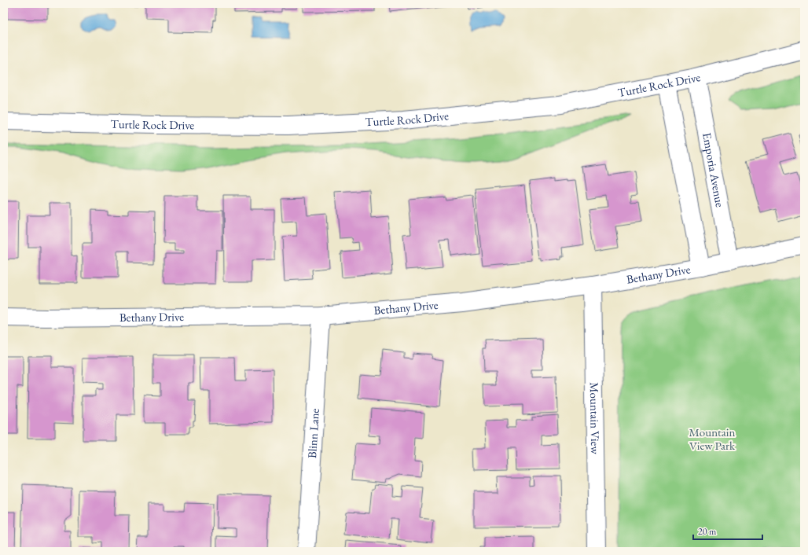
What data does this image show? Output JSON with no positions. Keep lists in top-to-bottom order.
{
  "streets": {
    "street": [
      "Turtle Rock Drive",
      "Emporia Avenue",
      "Bethany Drive",
      "Mountain View",
      "Blinn Lane"
    ]
  },
  "crossings": [
    ["Turtle Rock Drive", "Emporia Avenue"],
    ["Emporia Avenue", "Bethany Drive"],
    ["Bethany Drive", "Mountain View"],
    ["Bethany Drive", "Blinn Lane"]
  ],
  "parks": ["Mountain View Park"],
  "scale_bar": "20 m"
}
